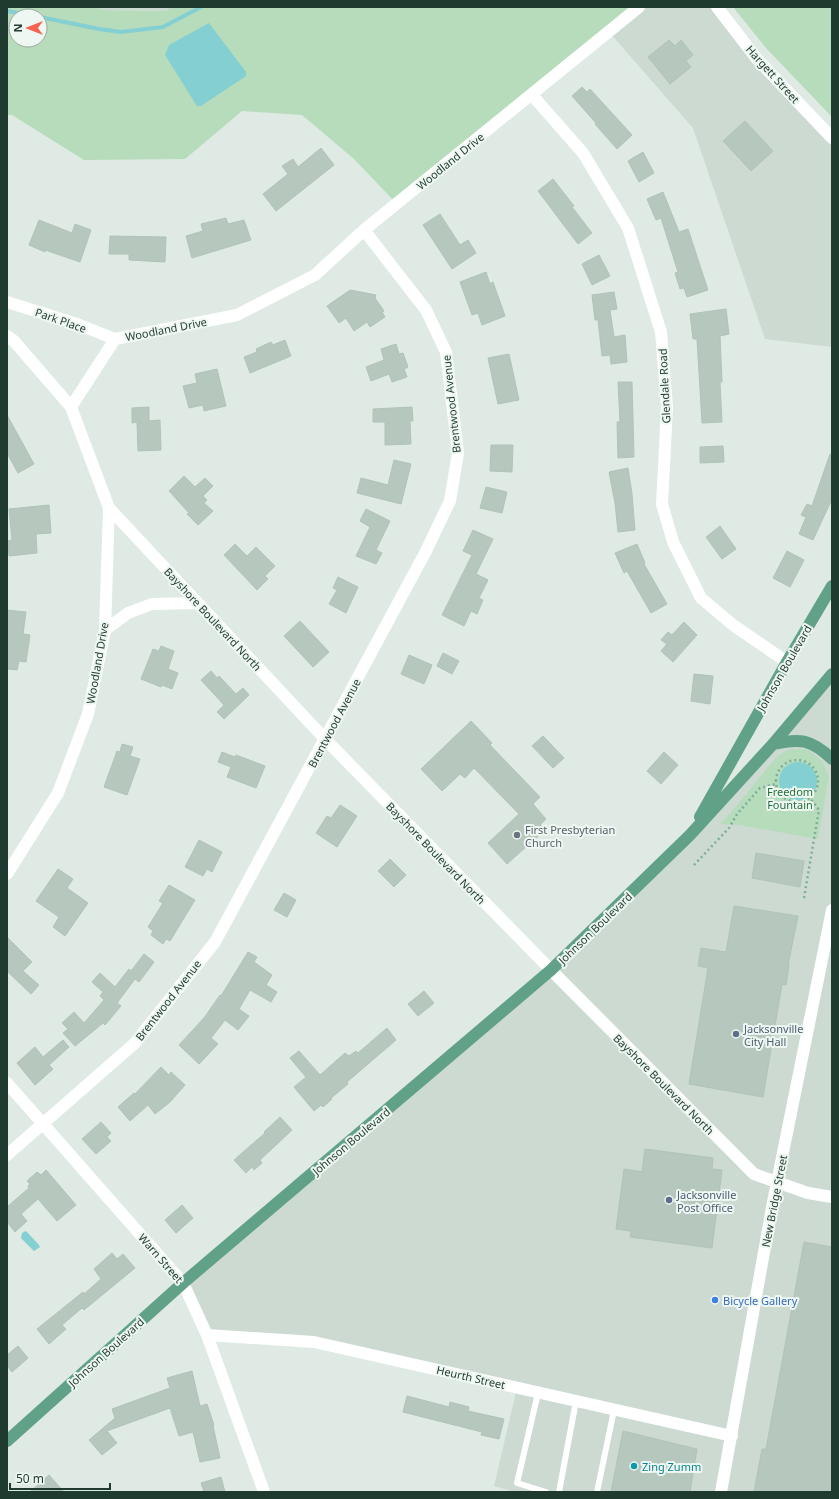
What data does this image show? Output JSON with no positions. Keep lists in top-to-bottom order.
{
  "streets": {
    "main road": ["Johnson Boulevard"],
    "street": [
      "Hargett Street",
      "Woodland Drive",
      "Park Place",
      "Glendale Road",
      "Brentwood Avenue",
      "Bayshore Boulevard North",
      "New Bridge Street",
      "Warn Street",
      "Heurth Street"
    ]
  },
  "crossings": [
    ["Woodland Drive", "Park Place"],
    ["Woodland Drive", "Glendale Road"],
    ["Woodland Drive", "Brentwood Avenue"],
    ["Woodland Drive", "Bayshore Boulevard North"],
    ["Glendale Road", "Johnson Boulevard"],
    ["Brentwood Avenue", "Bayshore Boulevard North"],
    ["Brentwood Avenue", "Warn Street"],
    ["Bayshore Boulevard North", "Johnson Boulevard"],
    ["Bayshore Boulevard North", "New Bridge Street"],
    ["Johnson Boulevard", "Warn Street"],
    ["New Bridge Street", "Heurth Street"],
    ["Warn Street", "Heurth Street"]
  ],
  "parks": ["Freedom Fountain"],
  "places": [
    "First Presbyterian Church",
    "Jacksonville City Hall",
    "Jacksonville Post Office",
    "Bicycle Gallery",
    "Zing Zumm"
  ],
  "scale_bar": "50 m",
  "north": "left"
}
